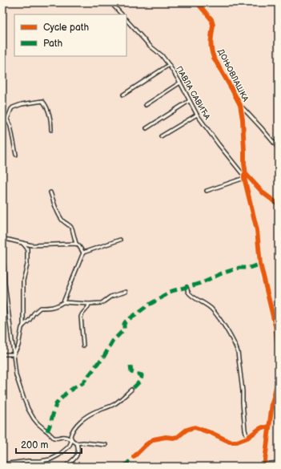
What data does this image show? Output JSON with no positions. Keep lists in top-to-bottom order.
{
  "streets": {
    "street": ["ДОЊОВЛАШКА", "ПАВЛА САВИЋА"]
  },
  "crossings": [
    ["ДОЊОВЛАШКА", "ПАВЛА САВИЋА"]
  ],
  "legend": ["Cycle path", "Path"],
  "scale_bar": "200 m"
}
